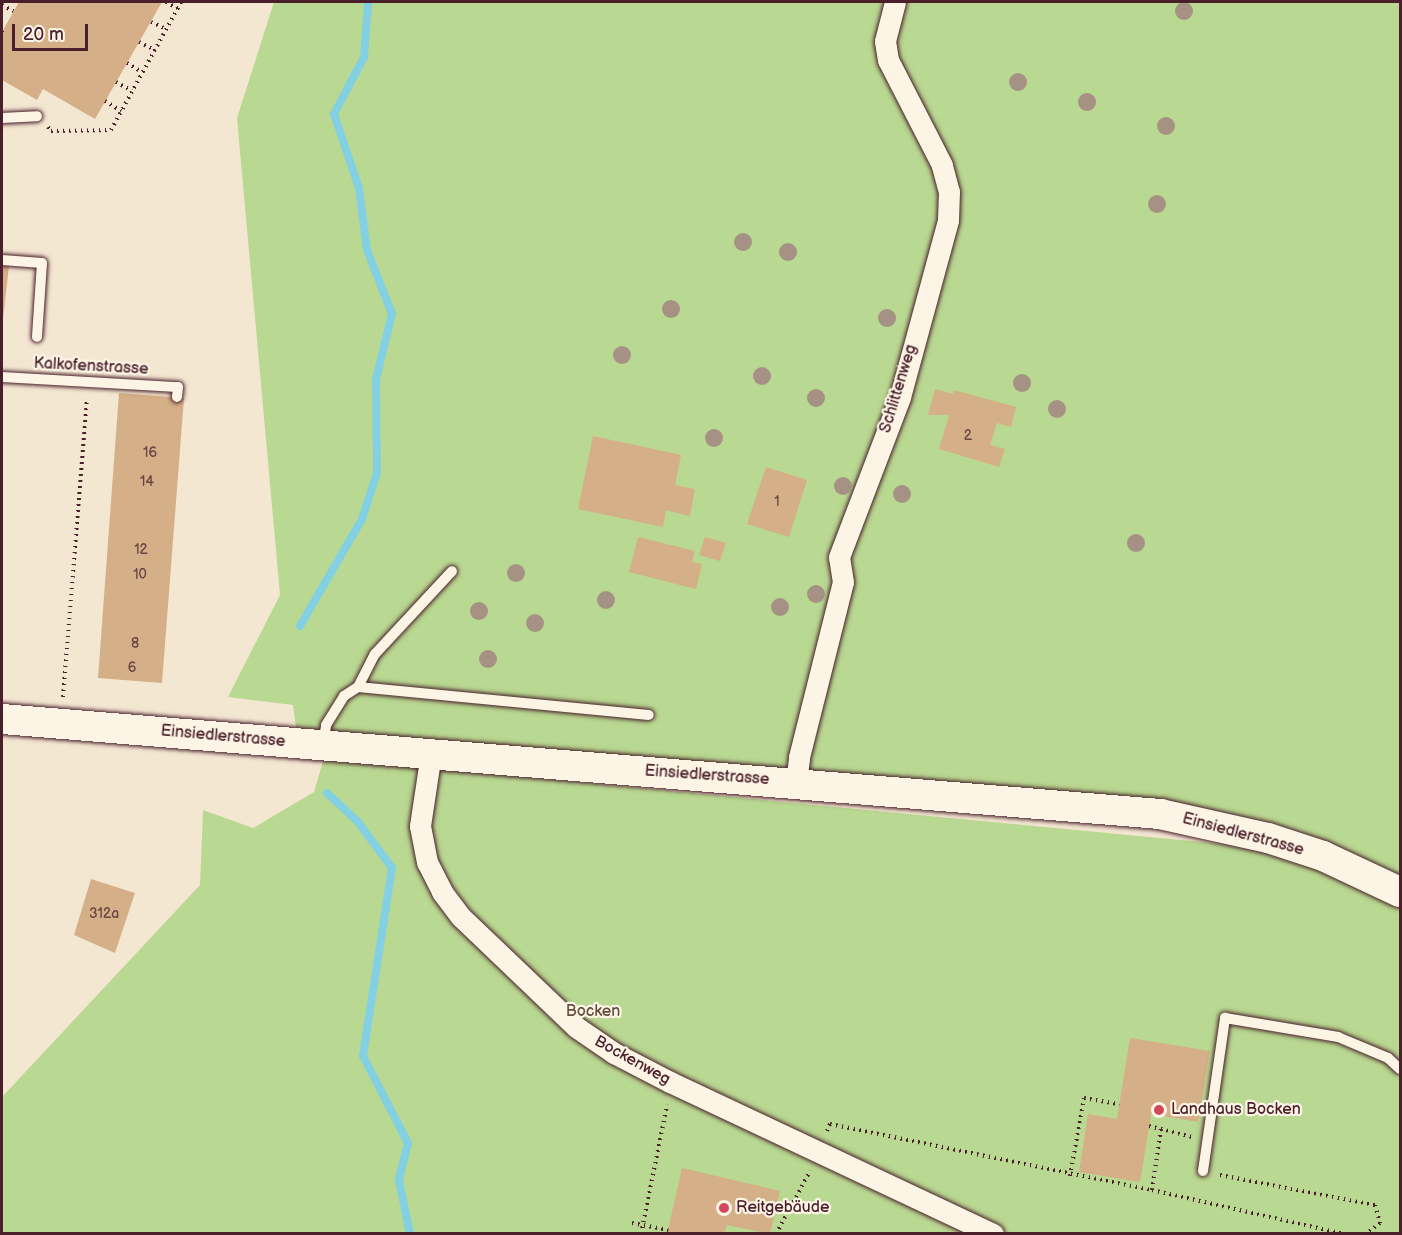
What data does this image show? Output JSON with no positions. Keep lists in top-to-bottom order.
{
  "streets": {
    "street": ["Schlittenweg", "Einsiedlerstrasse", "Bockenweg"],
    "lane": ["Kalkofenstrasse"]
  },
  "crossings": [
    ["Schlittenweg", "Einsiedlerstrasse"],
    ["Einsiedlerstrasse", "Bockenweg"]
  ],
  "parks": ["Bocken"],
  "places": ["Landhaus Bocken", "Reitgebäude"],
  "house_numbers": [
    "2",
    "16",
    "14",
    "1",
    "12",
    "10",
    "8",
    "6",
    "312a"
  ],
  "scale_bar": "20 m"
}
